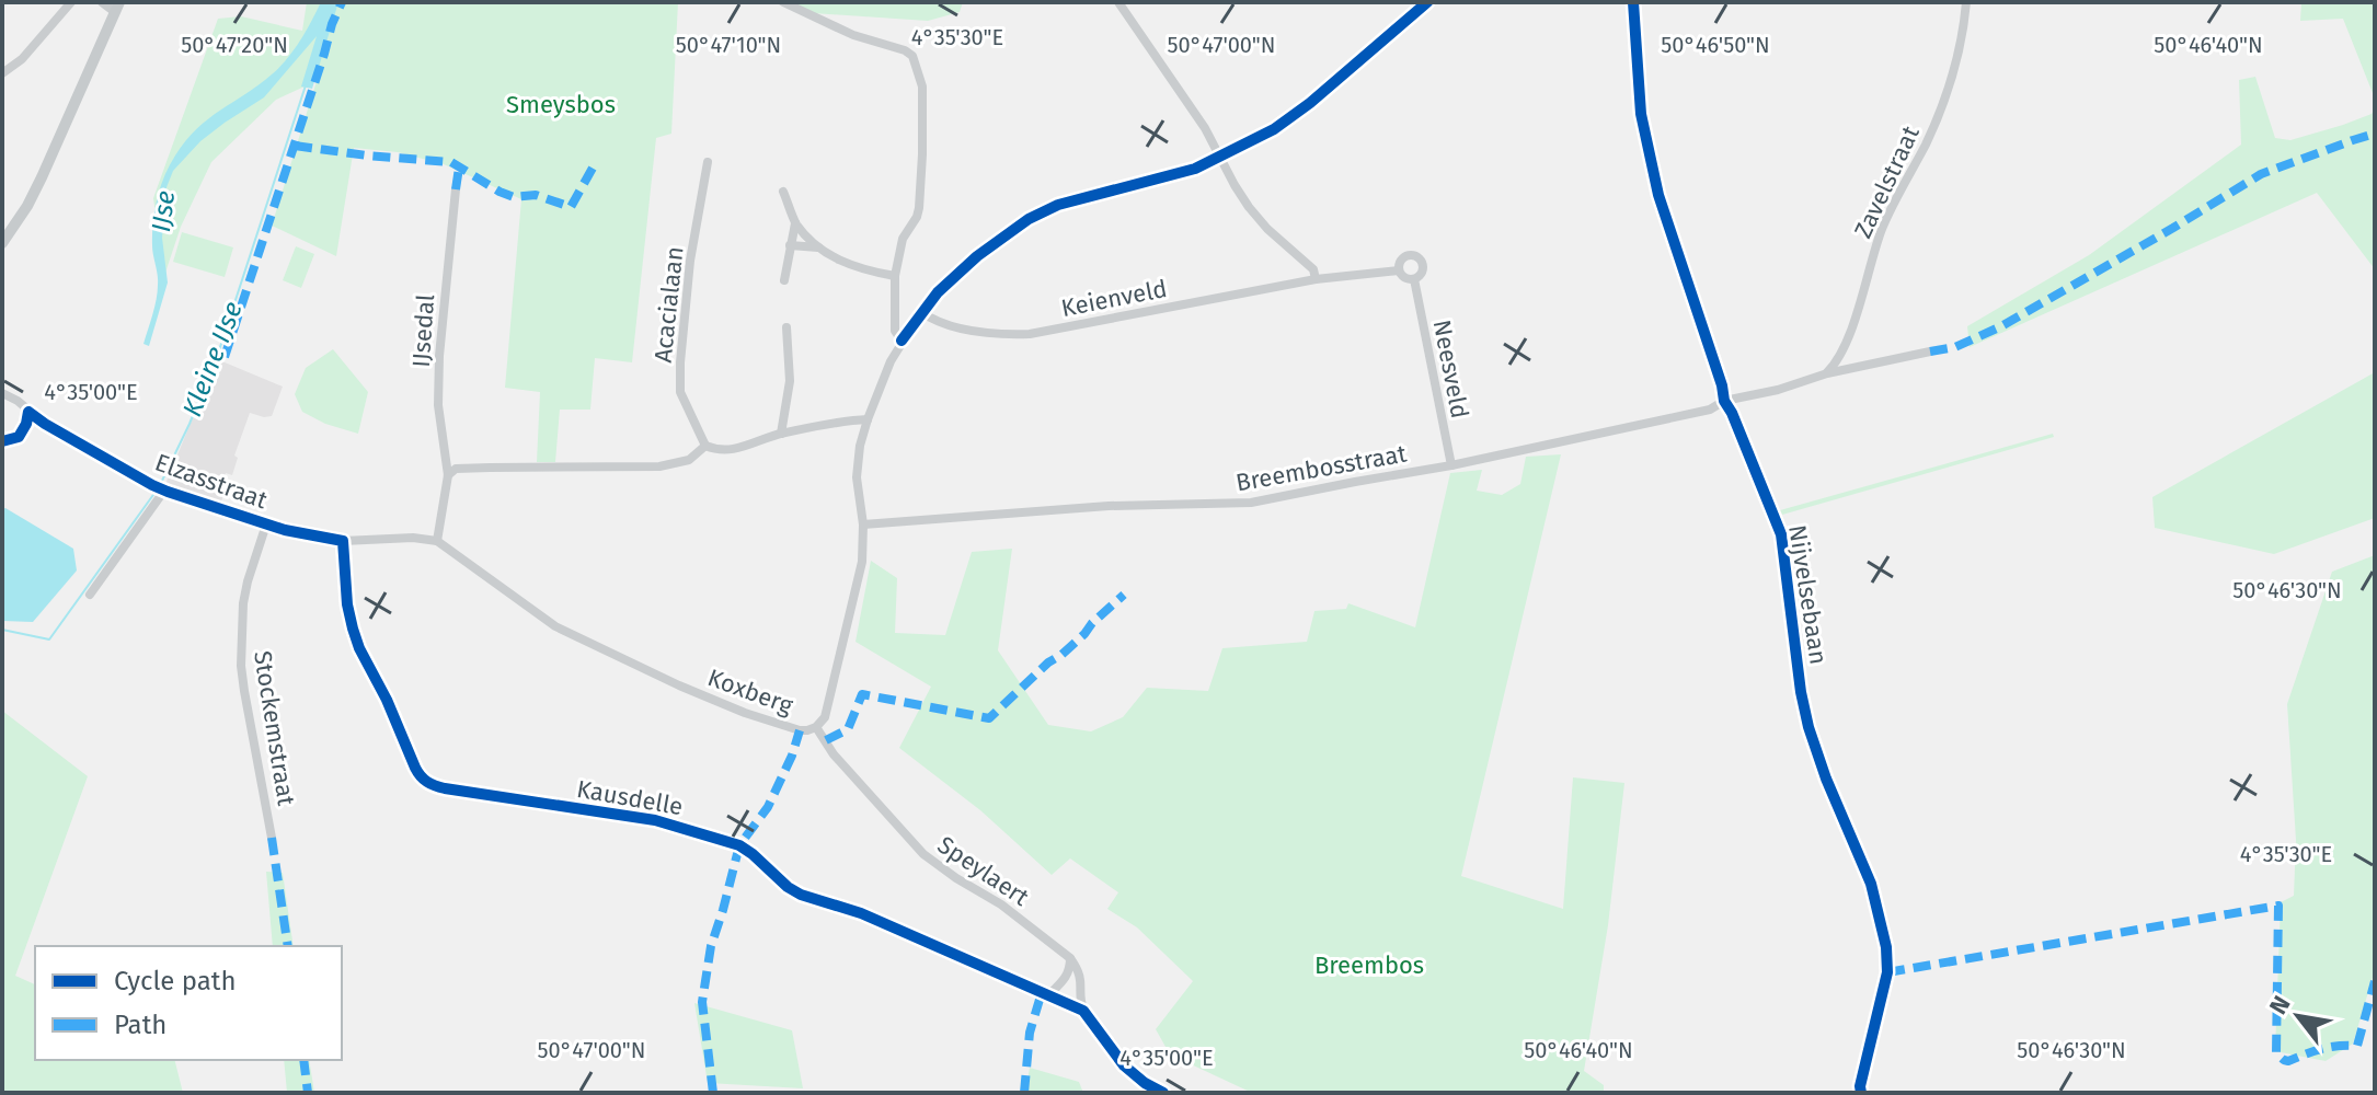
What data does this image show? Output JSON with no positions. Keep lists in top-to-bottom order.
{
  "streets": {
    "street": [
      "Zavelstraat",
      "Keienveld",
      "Acacialaan",
      "IJsedal",
      "Neesveld",
      "Breembosstraat",
      "Elzasstraat",
      "Nijvelsebaan",
      "Koxberg",
      "Stockemstraat",
      "Kausdelle",
      "Speylaert"
    ]
  },
  "crossings": [
    ["Keienveld", "Neesveld"],
    ["Keienveld", "Koxberg"],
    ["IJsedal", "Koxberg"],
    ["Neesveld", "Breembosstraat"],
    ["Breembosstraat", "Nijvelsebaan"],
    ["Breembosstraat", "Koxberg"],
    ["Elzasstraat", "Koxberg"],
    ["Elzasstraat", "Stockemstraat"],
    ["Elzasstraat", "Kausdelle"],
    ["Koxberg", "Speylaert"]
  ],
  "water": ["IJse", "Kleine IJse"],
  "parks": ["Smeysbos", "Breembos"],
  "legend": ["Cycle path", "Path"],
  "north": "top left",
  "coordinates": [
    "4°35'30\"E",
    "50°47'10\"N",
    "50°47'00\"N",
    "50°46'50\"N",
    "50°47'20\"N",
    "50°46'40\"N",
    "4°35'00\"E",
    "50°46'30\"N"
  ]
}
